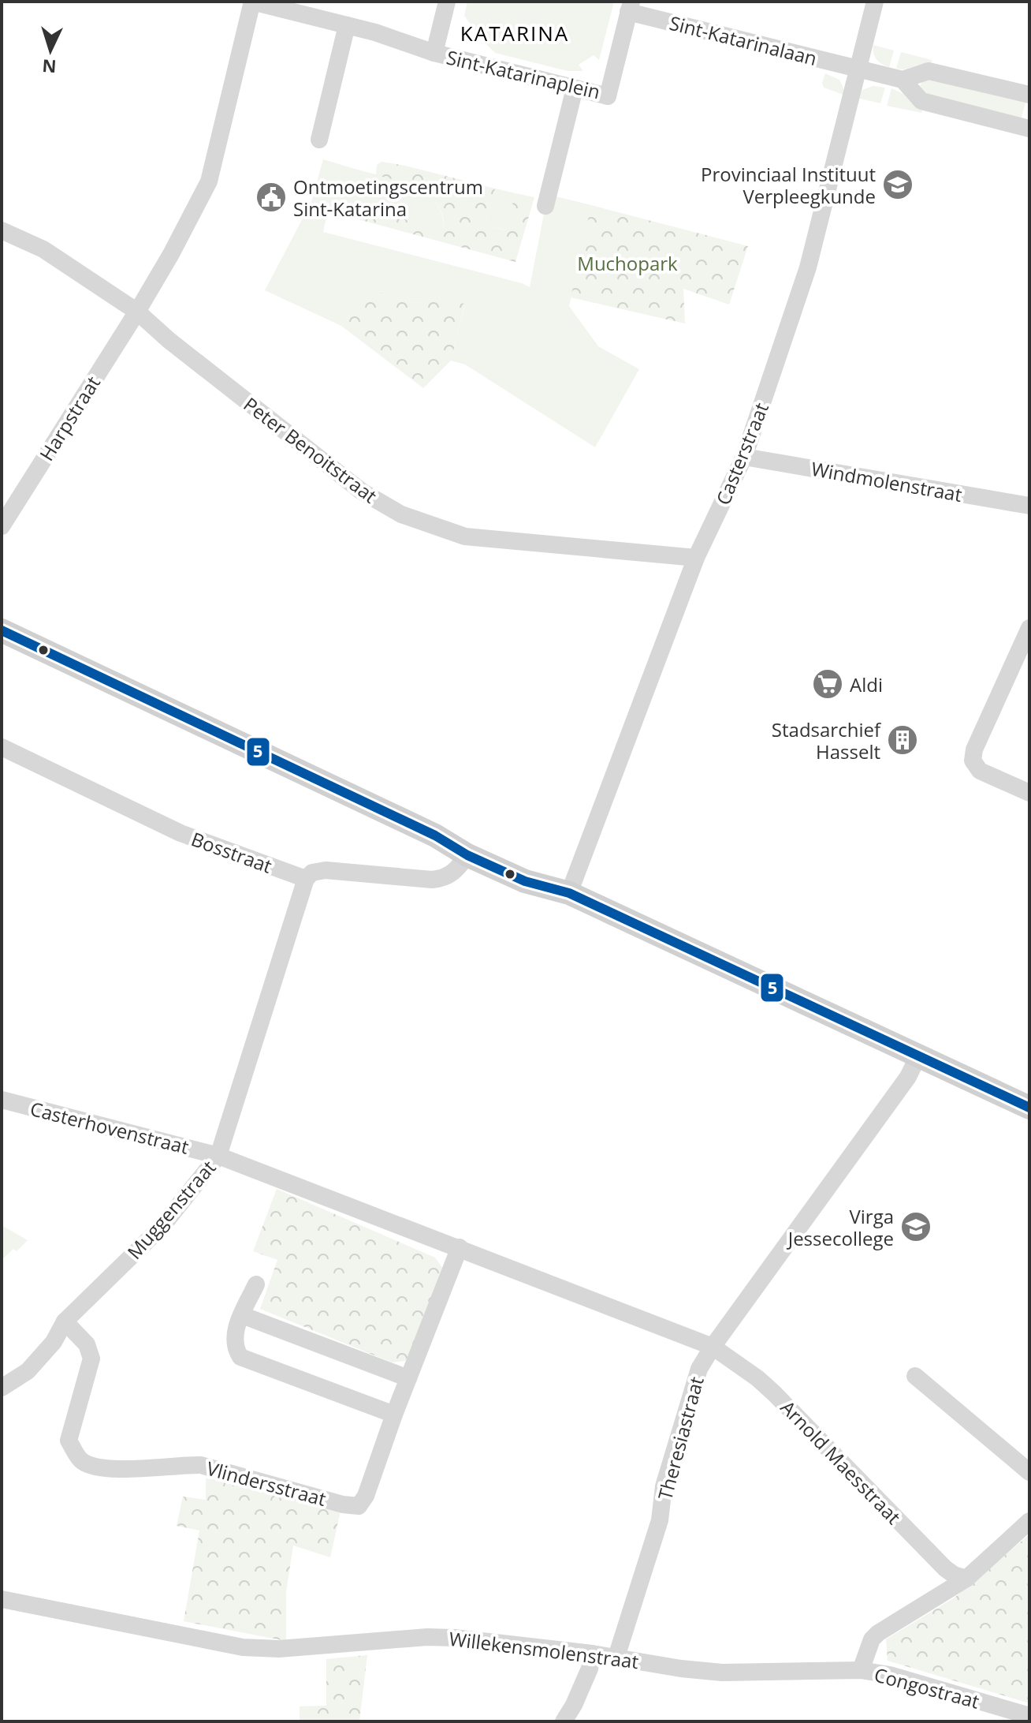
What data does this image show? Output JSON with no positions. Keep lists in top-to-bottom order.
{
  "streets": {
    "street": [
      "Sint-Katarinalaan",
      "Sint-Katarinaplein",
      "Harpstraat",
      "Peter Benoitstraat",
      "Casterstraat",
      "Windmolenstraat",
      "Bosstraat",
      "Casterhovenstraat",
      "Muggenstraat",
      "Theresiastraat",
      "Arnold Maesstraat",
      "Vlindersstraat",
      "Willekensmolenstraat",
      "Congostraat"
    ]
  },
  "crossings": [
    ["Sint-Katarinalaan", "Sint-Katarinaplein"],
    ["Sint-Katarinalaan", "Casterstraat"],
    ["Harpstraat", "Peter Benoitstraat"],
    ["Peter Benoitstraat", "Casterstraat"],
    ["Casterstraat", "Windmolenstraat"],
    ["Bosstraat", "Muggenstraat"],
    ["Casterhovenstraat", "Muggenstraat"],
    ["Muggenstraat", "Vlindersstraat"],
    ["Theresiastraat", "Arnold Maesstraat"],
    ["Theresiastraat", "Willekensmolenstraat"],
    ["Willekensmolenstraat", "Congostraat"]
  ],
  "districts": ["KATARINA"],
  "parks": ["Muchopark"],
  "places": {
    "school or university": ["Provinciaal Instituut Verpleegkunde", "Virga Jessecollege"],
    "public building": ["Ontmoetingscentrum Sint-Katarina"],
    "supermarket": ["Aldi"],
    "building": ["Stadsarchief Hasselt"]
  },
  "lines": ["transit line 5"],
  "north": "bottom"
}
